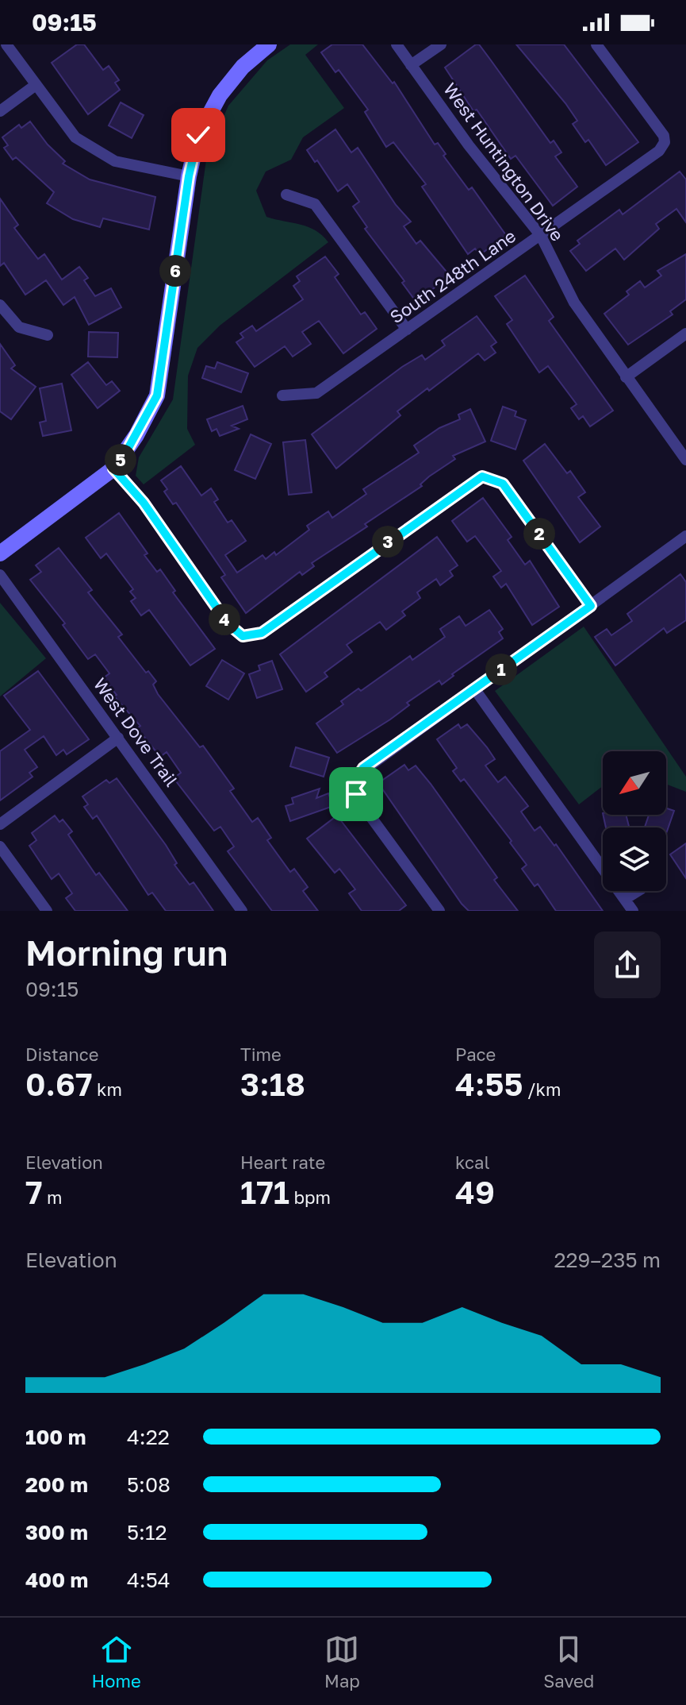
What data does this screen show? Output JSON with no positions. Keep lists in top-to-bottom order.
{
  "streets": {
    "street": ["West Huntington Drive", "South 248th Lane", "West Dove Trail"]
  },
  "crossings": [
    ["West Huntington Drive", "South 248th Lane"]
  ],
  "north": "bottom left",
  "page": {
    "status": "09:15",
    "pins": [
      "6",
      "5",
      "2",
      "3",
      "4",
      "1"
    ],
    "heading": ["Morning run", "09:15"],
    "stats": [
      ["Distance", "0.67 km"],
      ["Time", "3:18"],
      ["Pace", "4:55 /km"],
      ["Elevation", "7 m"],
      ["Heart rate", "171 bpm"],
      ["kcal", "49"]
    ],
    "chart": ["Elevation", "229–235 m"],
    "list": [
      {
        "name": "100 m",
        "note": "4:22"
      },
      {
        "name": "200 m",
        "note": "5:08"
      },
      {
        "name": "300 m",
        "note": "5:12"
      },
      {
        "name": "400 m",
        "note": "4:54"
      }
    ],
    "tabs": ["Home", "Map", "Saved"]
  }
}
